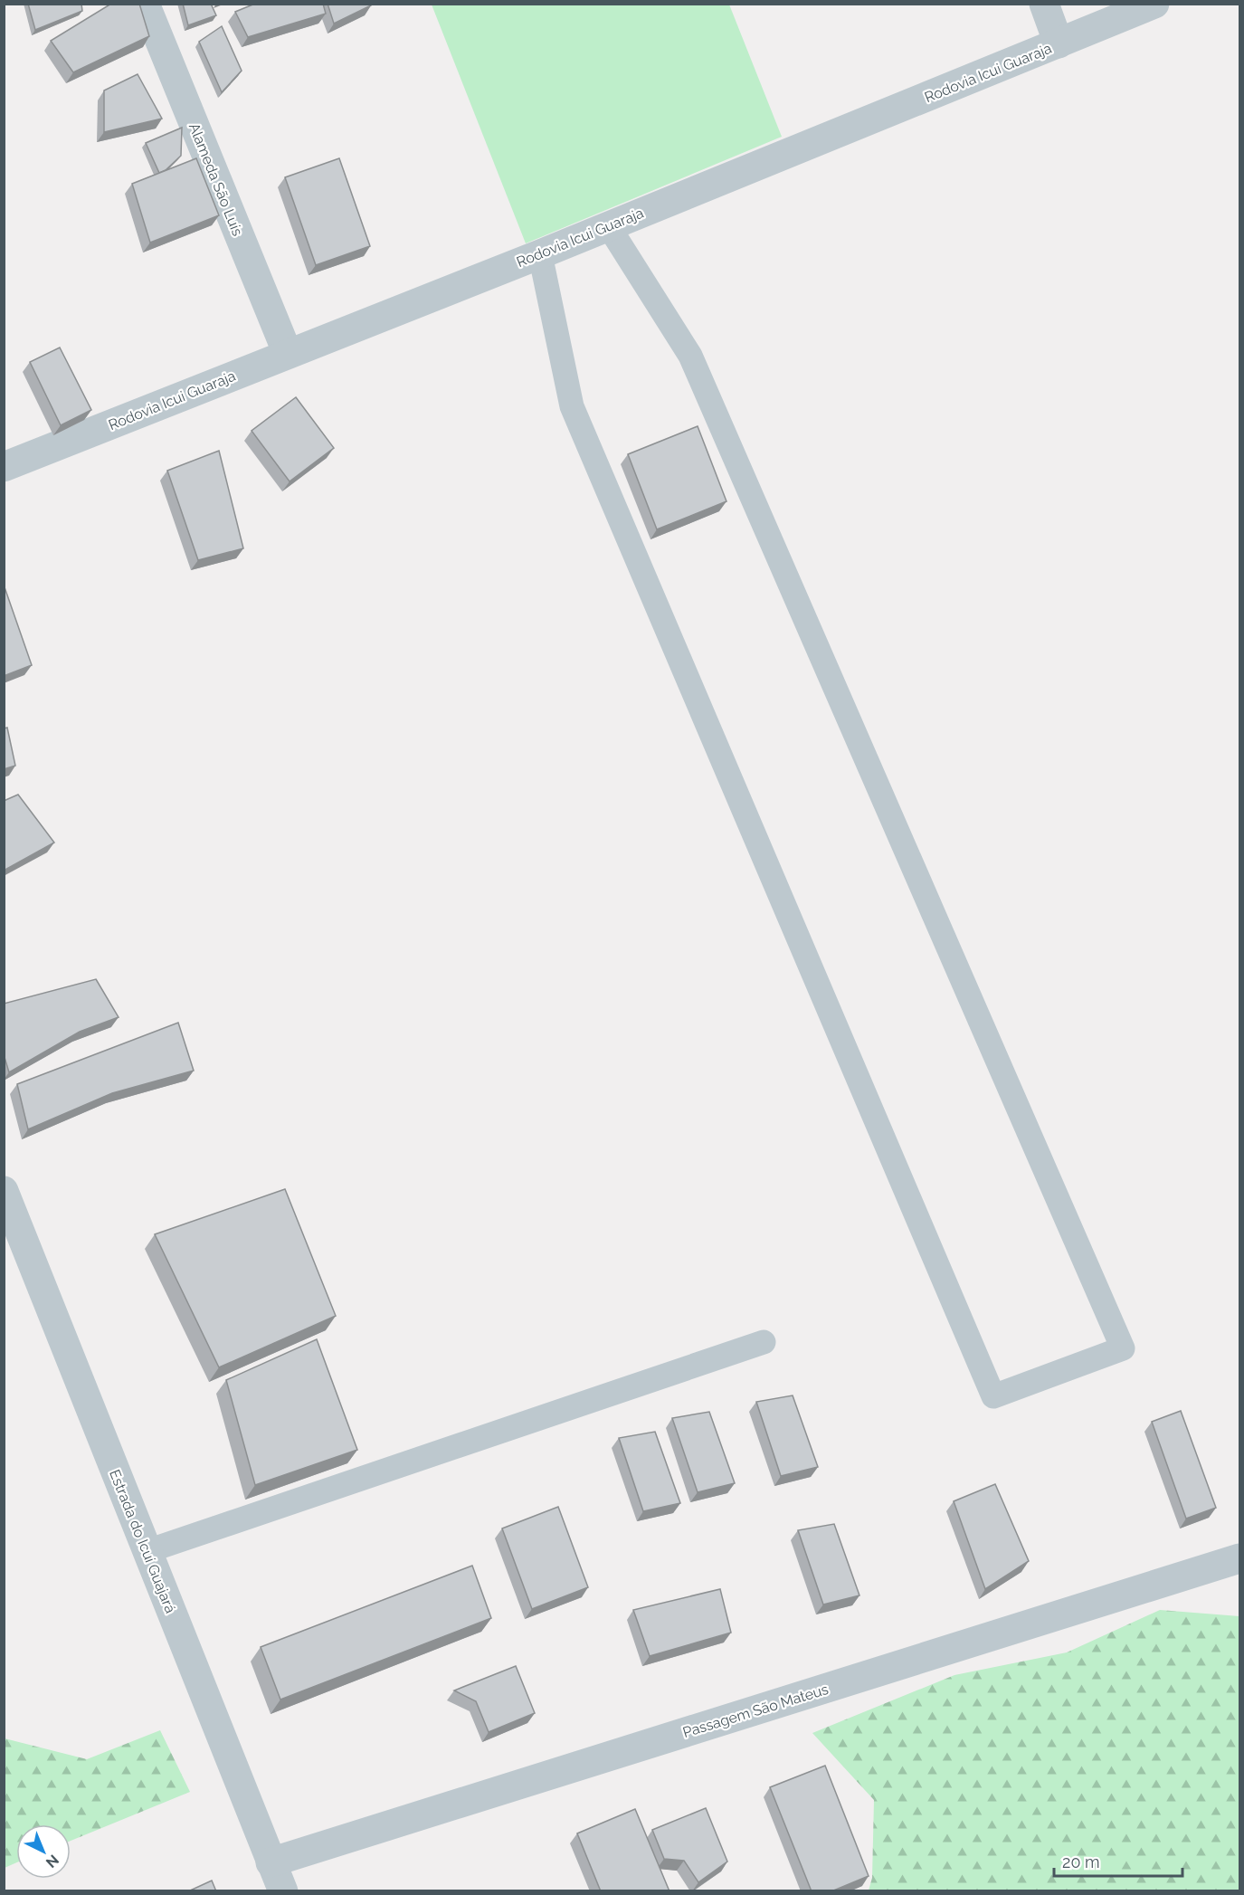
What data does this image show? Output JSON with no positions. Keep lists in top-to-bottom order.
{
  "streets": {
    "street": [
      "Rodovia Icui Guaraja",
      "Alameda São Luís",
      "Estrada do Icuí Guajará",
      "Passagem São Mateus"
    ]
  },
  "crossings": [
    ["Rodovia Icui Guaraja", "Alameda São Luís"],
    ["Estrada do Icuí Guajará", "Passagem São Mateus"]
  ],
  "scale_bar": "20 m",
  "north": "bottom right"
}
